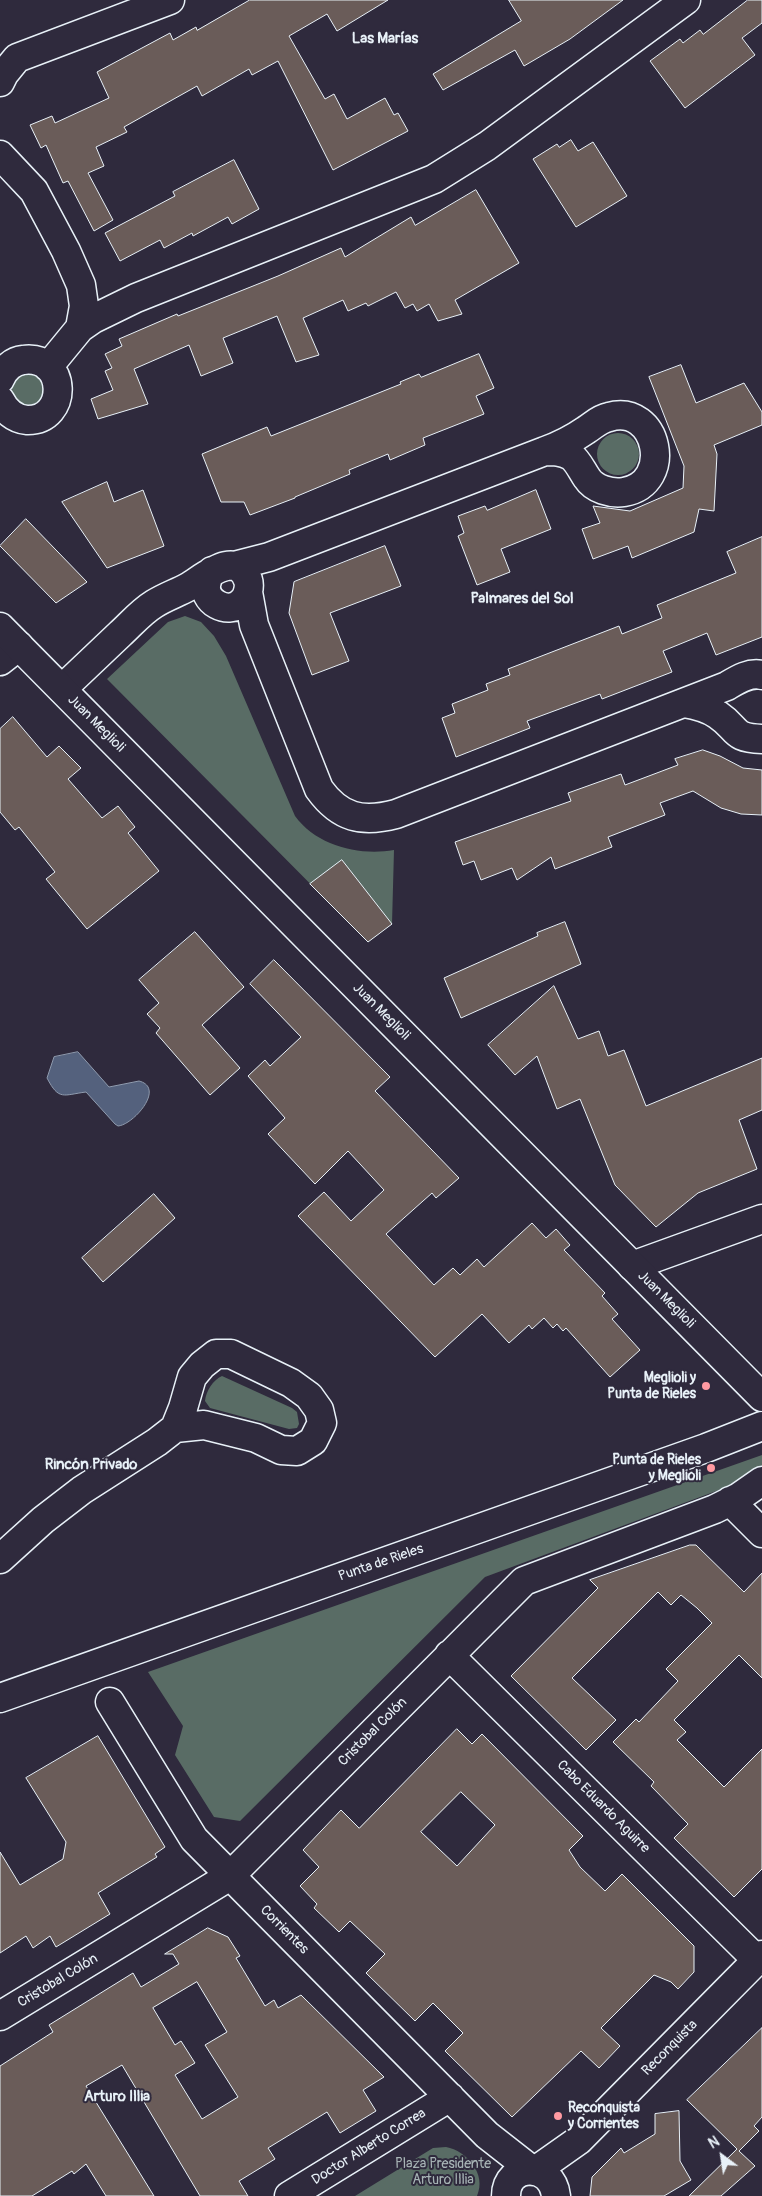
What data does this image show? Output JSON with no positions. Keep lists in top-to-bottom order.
{
  "streets": {
    "street": [
      "Juan Meglioli",
      "Punta de Rieles",
      "Cristobal Colón",
      "Cabo Eduardo Aguirre",
      "Corrientes",
      "Reconquista",
      "Doctor Alberto Correa"
    ]
  },
  "crossings": [
    ["Cristobal Colón", "Cabo Eduardo Aguirre"],
    ["Cristobal Colón", "Corrientes"],
    ["Cabo Eduardo Aguirre", "Reconquista"],
    ["Corrientes", "Reconquista"],
    ["Corrientes", "Doctor Alberto Correa"]
  ],
  "districts": [
    "Las Marías",
    "Palmares del Sol",
    "Rincón Privado",
    "Arturo Illia"
  ],
  "parks": ["Plaza Presidente Arturo Illia"],
  "places": ["Meglioli y Punta de Rieles", "Punta de Rieles y Meglioli", "Reconquista y Corrientes"],
  "north": "top left"
}
